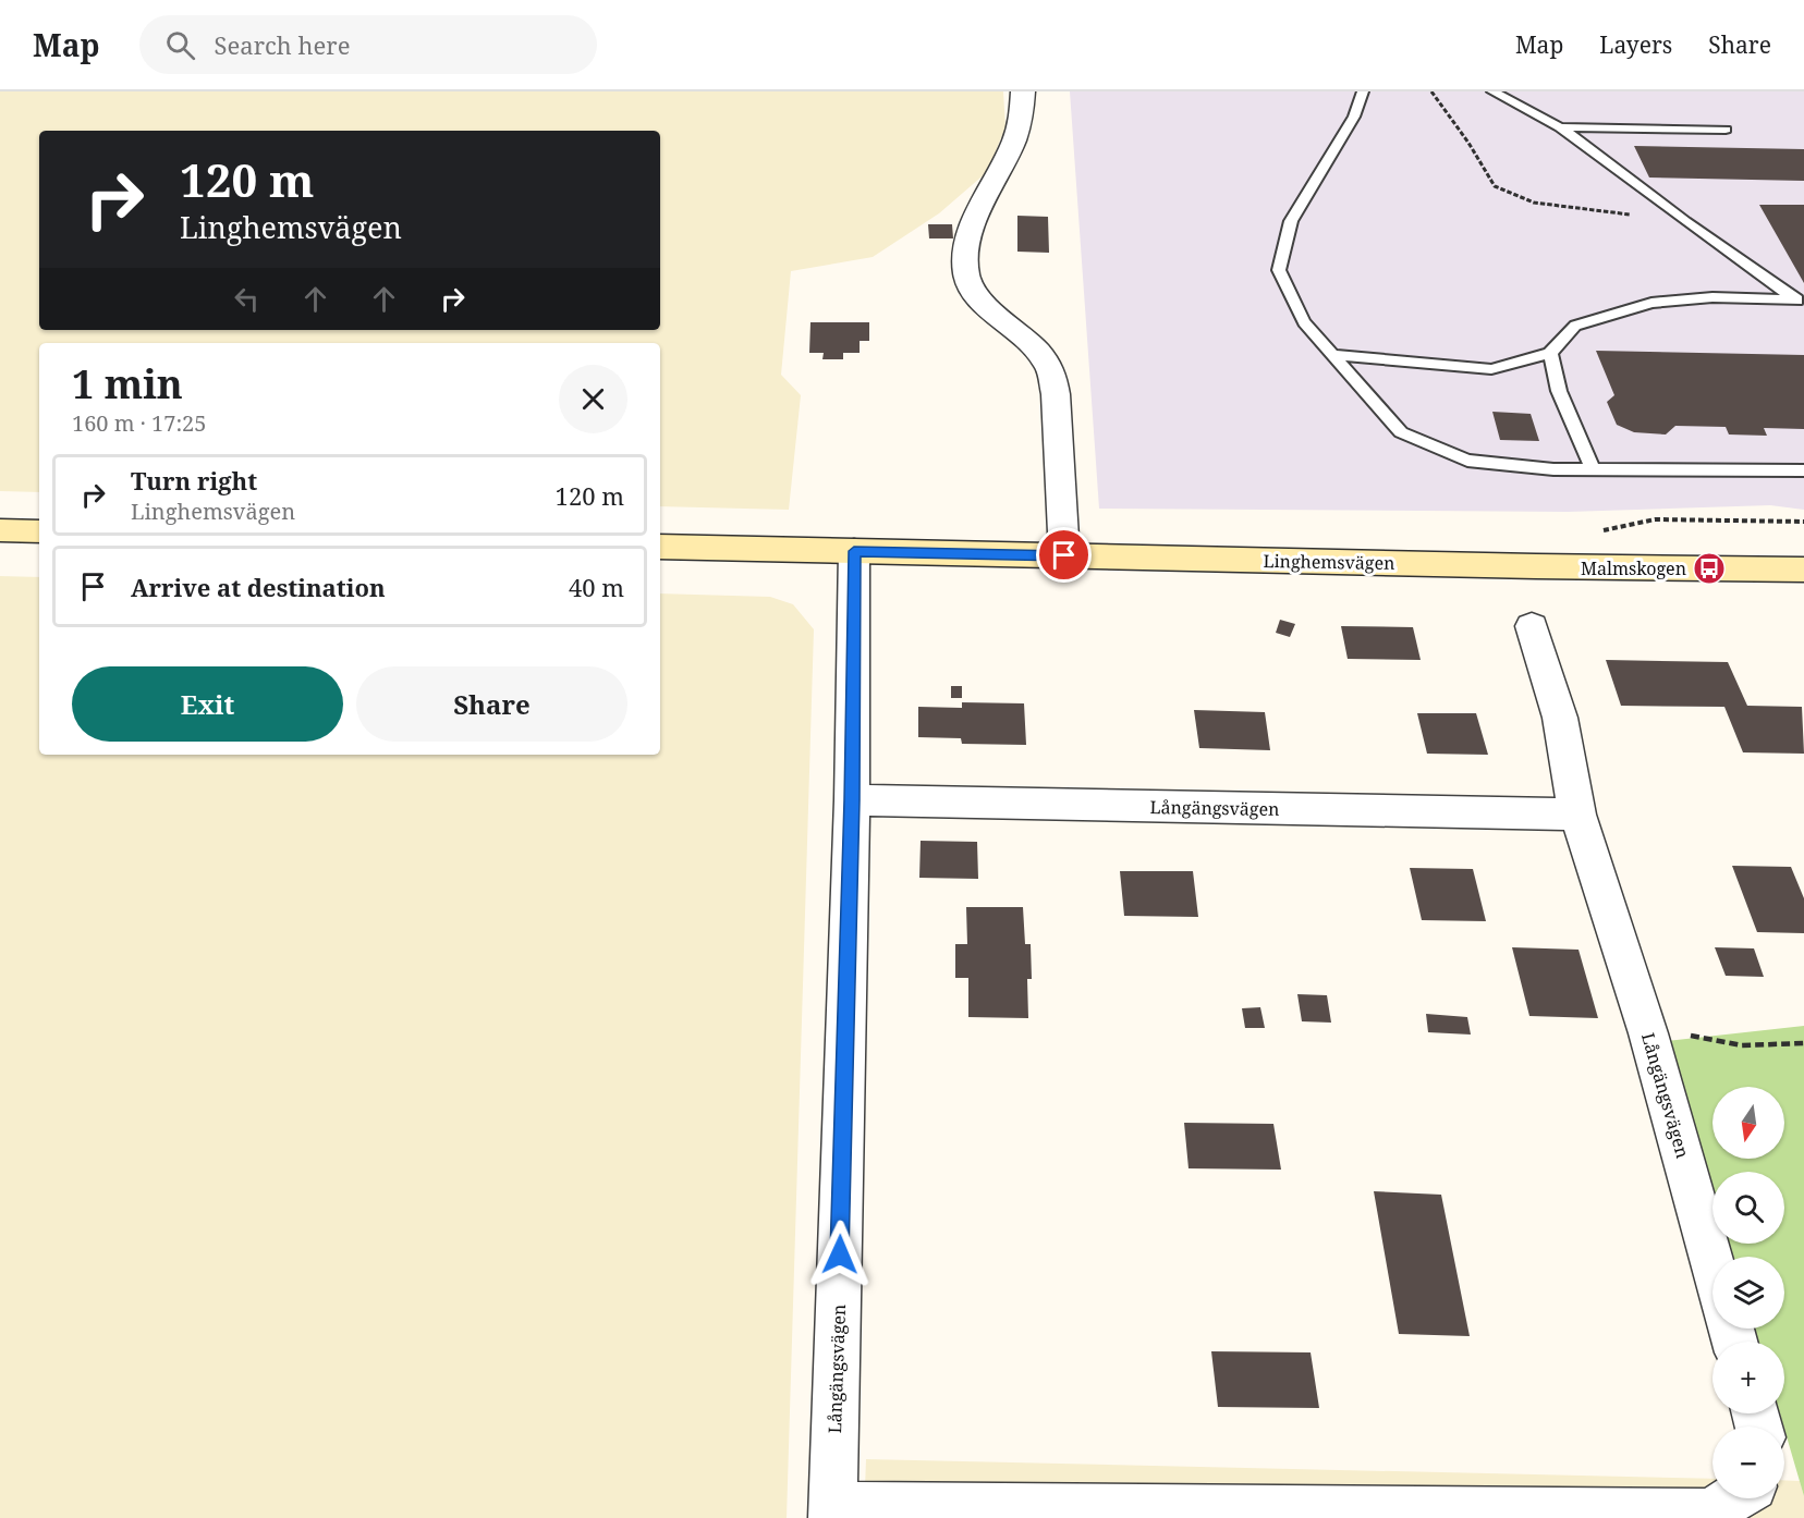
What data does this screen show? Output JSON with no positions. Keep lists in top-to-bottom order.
{
  "streets": {
    "main road": ["Linghemsvägen"],
    "street": ["Långängsvägen"]
  },
  "crossings": [
    ["Linghemsvägen", "Långängsvägen"]
  ],
  "places": {
    "bus stop": ["Malmskogen"]
  },
  "north": "bottom",
  "page": {
    "header": "Map",
    "search": "Search here",
    "nav": ["Map", "Layers", "Share"],
    "turn": ["120 m", "Linghemsvägen"],
    "heading": ["1 min", "160 m · 17:25"],
    "list": [
      {
        "name": "Turn right",
        "note": "Linghemsvägen",
        "value": "120 m"
      },
      {
        "name": "Arrive at destination",
        "value": "40 m"
      }
    ],
    "buttons": ["Exit", "Share"],
    "map_buttons": ["+", "−"]
  }
}
